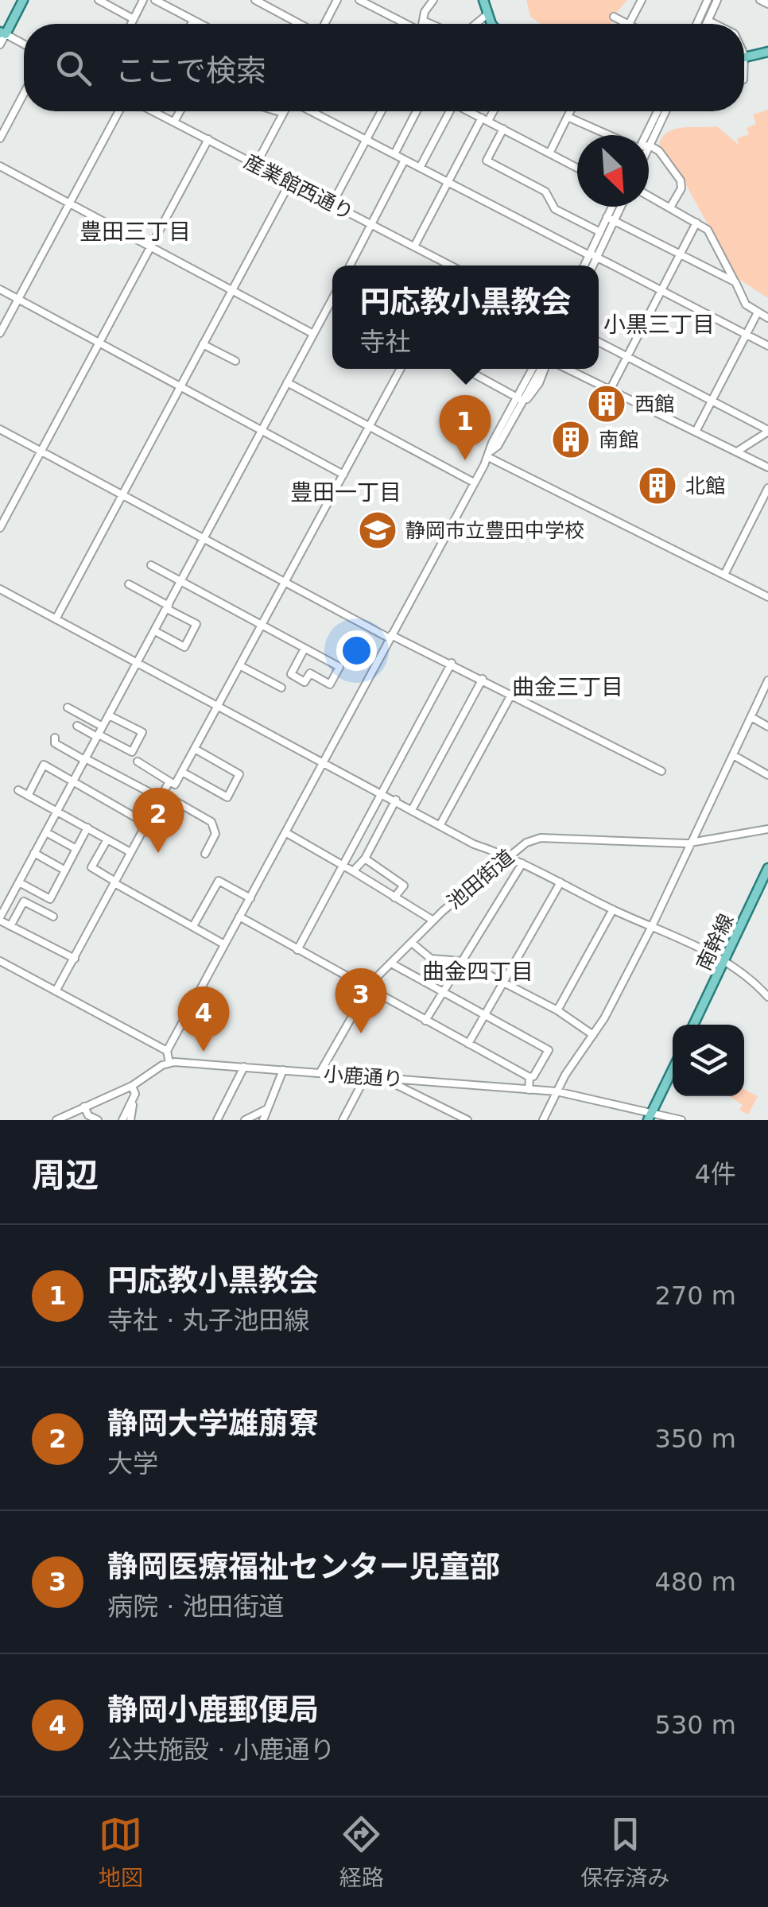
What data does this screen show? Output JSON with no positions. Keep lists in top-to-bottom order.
{
  "streets": {
    "main road": ["南幹線"],
    "street": ["産業館西通り", "池田街道", "小鹿通り"]
  },
  "crossings": [
    ["池田街道", "小鹿通り"]
  ],
  "districts": [
    "豊田三丁目",
    "小黒三丁目",
    "豊田一丁目",
    "曲金三丁目",
    "曲金四丁目"
  ],
  "places": {
    "building": ["西館", "南館", "北館"],
    "school or university": ["静岡市立豊田中学校"]
  },
  "north": "bottom right",
  "page": {
    "search": "ここで検索",
    "popup": ["円応教小黒教会", "寺社"],
    "pins": [
      "1",
      "2",
      "3",
      "4"
    ],
    "heading": ["周辺", "4件"],
    "list": [
      {
        "mark": "1",
        "name": "円応教小黒教会",
        "note": "寺社 · 丸子池田線",
        "value": "270 m"
      },
      {
        "mark": "2",
        "name": "静岡大学雄萠寮",
        "note": "大学",
        "value": "350 m"
      },
      {
        "mark": "3",
        "name": "静岡医療福祉センター児童部",
        "note": "病院 · 池田街道",
        "value": "480 m"
      },
      {
        "mark": "4",
        "name": "静岡小鹿郵便局",
        "note": "公共施設 · 小鹿通り",
        "value": "530 m"
      }
    ],
    "nav": ["地図", "経路", "保存済み"]
  }
}
